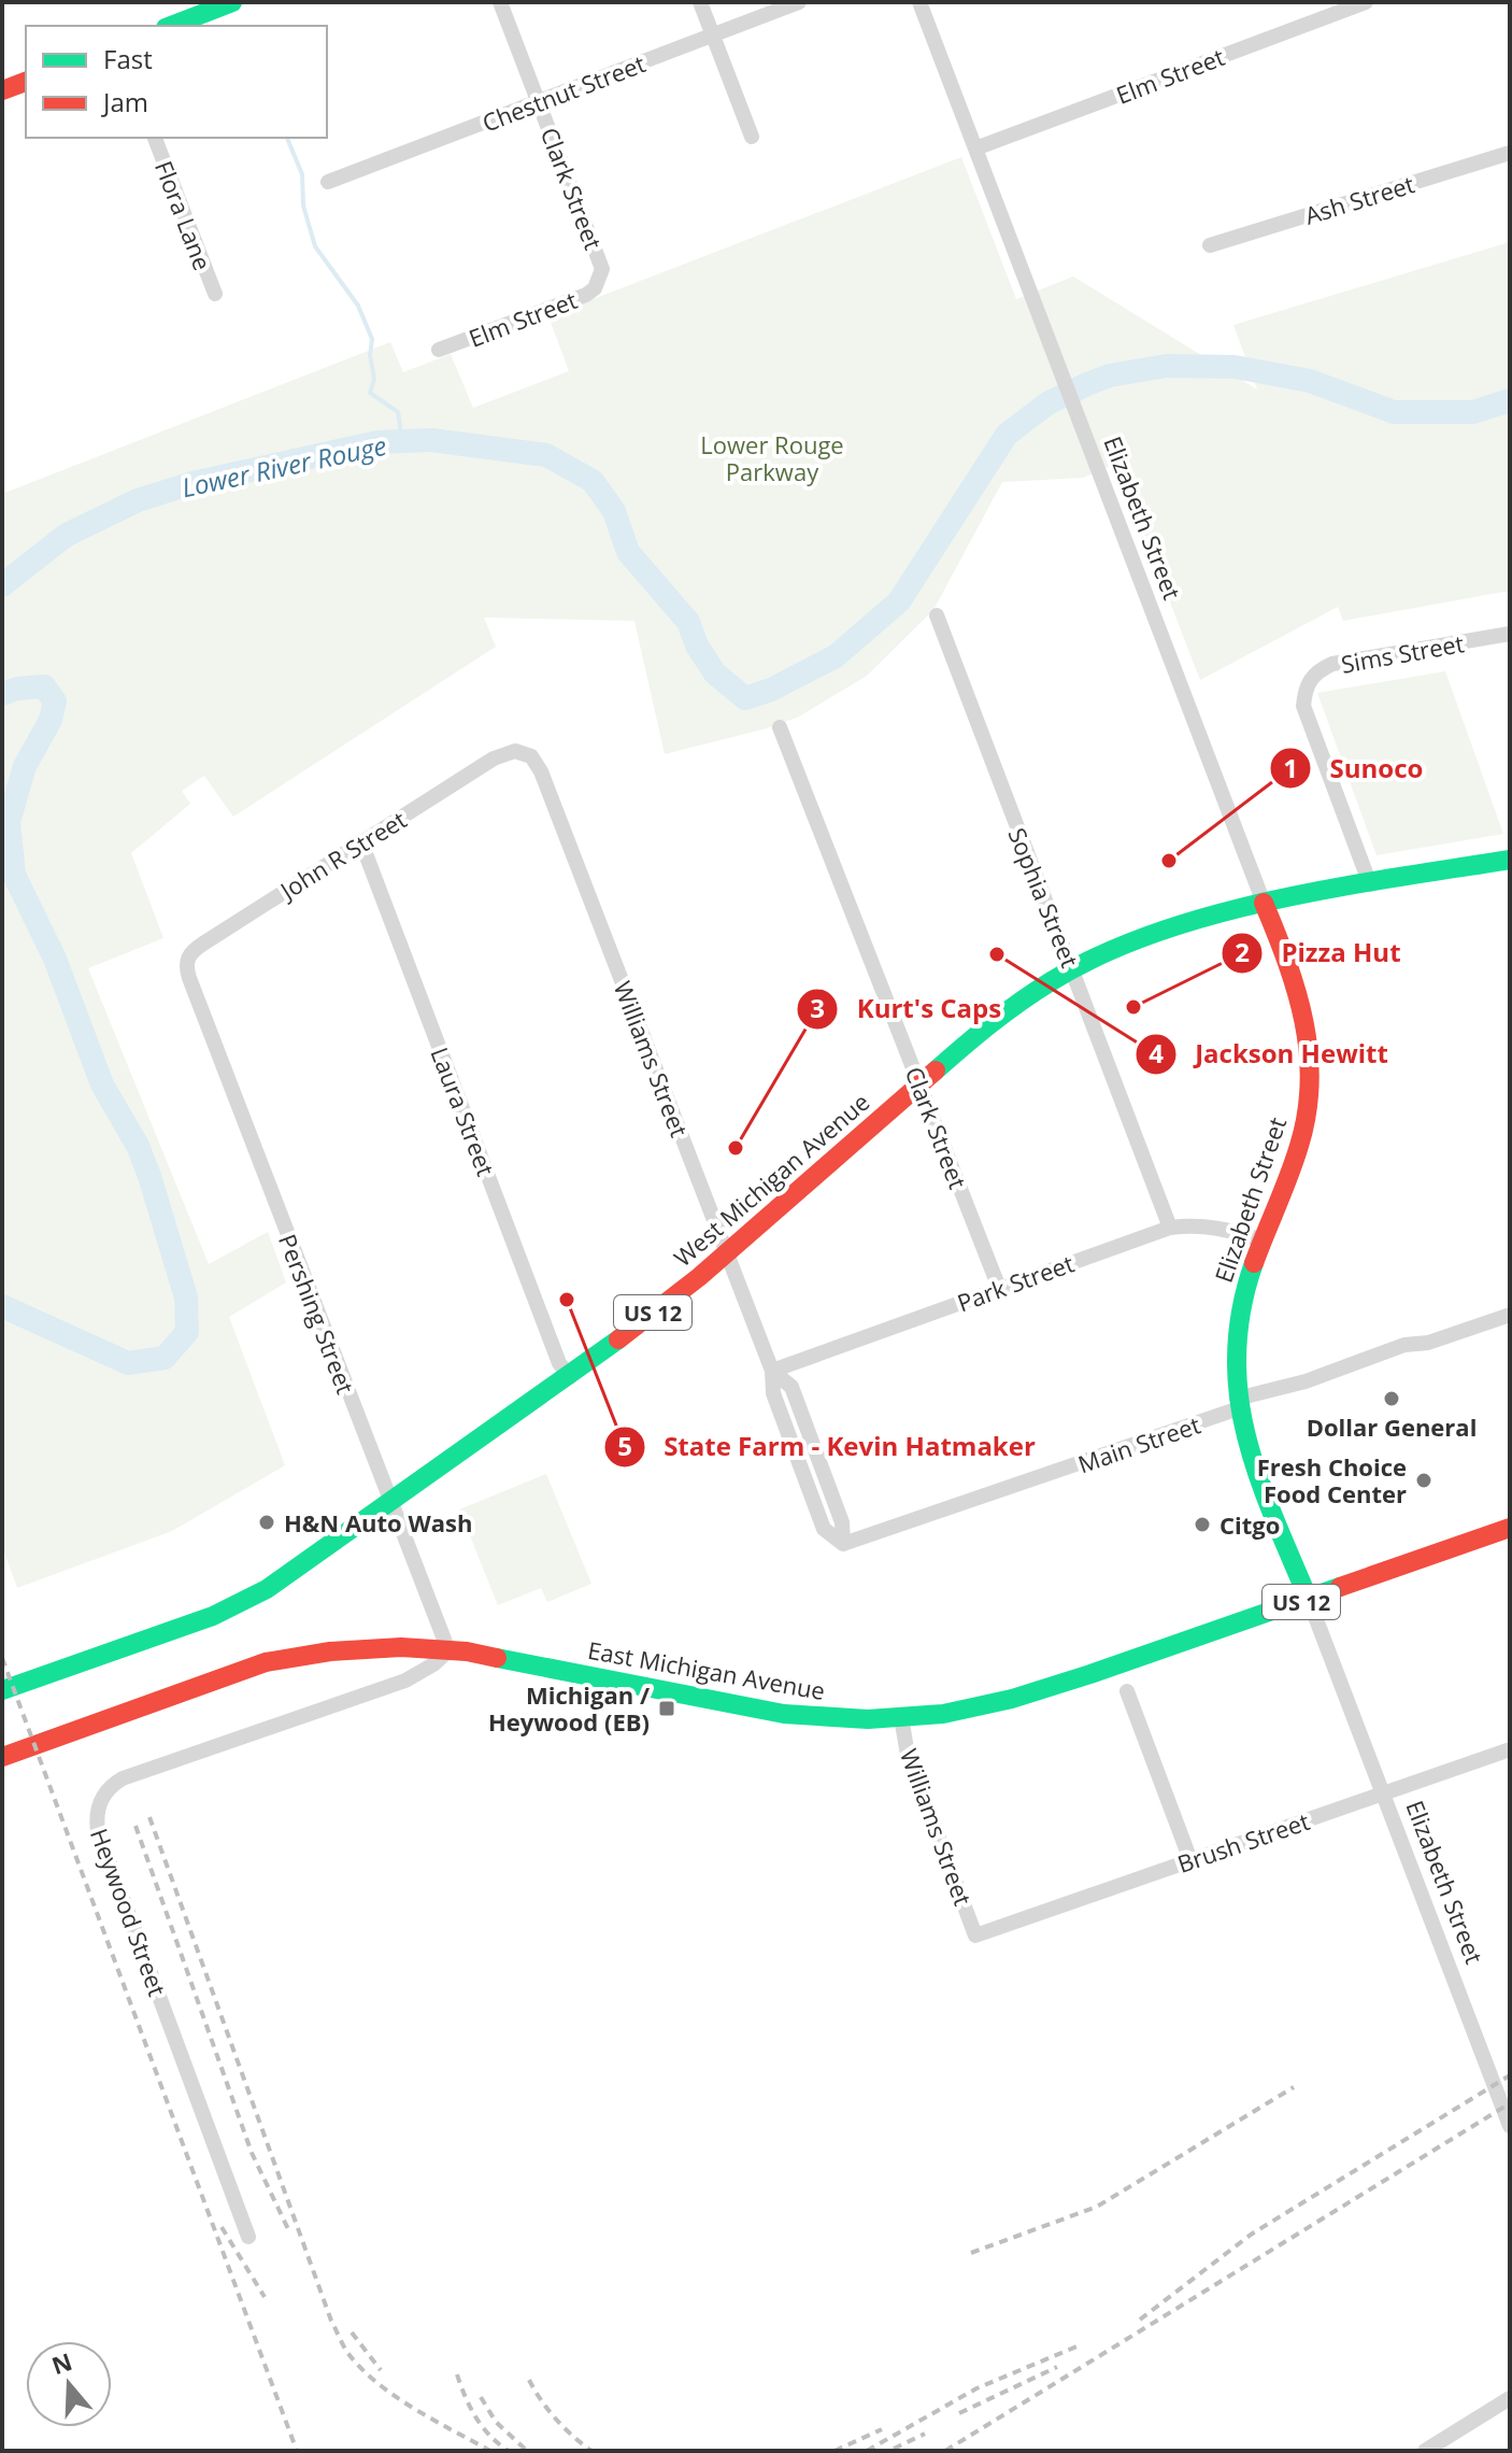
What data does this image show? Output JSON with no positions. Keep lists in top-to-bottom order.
{
  "streets": {
    "main road": [
      "Elizabeth Street",
      "West Michigan Avenue",
      "US 12",
      "East Michigan Avenue"
    ],
    "street": [
      "Elm Street",
      "Chestnut Street",
      "Clark Street",
      "Ash Street",
      "Flora Lane",
      "Sims Street",
      "John R Street",
      "Sophia Street",
      "Williams Street",
      "Laura Street",
      "Park Street",
      "Pershing Street",
      "Main Street",
      "Brush Street",
      "Heywood Street"
    ]
  },
  "crossings": [
    ["Elm Street", "Clark Street"],
    ["Elm Street", "Elizabeth Street"],
    ["Chestnut Street", "Clark Street"],
    ["Clark Street", "West Michigan Avenue"],
    ["Clark Street", "Park Street"],
    ["Elizabeth Street", "West Michigan Avenue"],
    ["Elizabeth Street", "Park Street"],
    ["Elizabeth Street", "Main Street"],
    ["Elizabeth Street", "East Michigan Avenue"],
    ["Elizabeth Street", "Brush Street"],
    ["Sims Street", "West Michigan Avenue"],
    ["John R Street", "Williams Street"],
    ["John R Street", "Laura Street"],
    ["John R Street", "Pershing Street"],
    ["Sophia Street", "West Michigan Avenue"],
    ["Sophia Street", "Park Street"],
    ["Williams Street", "West Michigan Avenue"],
    ["Williams Street", "Park Street"],
    ["Williams Street", "Main Street"],
    ["Williams Street", "East Michigan Avenue"],
    ["Williams Street", "Brush Street"],
    ["Laura Street", "West Michigan Avenue"],
    ["West Michigan Avenue", "Pershing Street"],
    ["Pershing Street", "East Michigan Avenue"],
    ["Pershing Street", "Heywood Street"],
    ["East Michigan Avenue", "Heywood Street"]
  ],
  "water": ["Lower River Rouge"],
  "parks": ["Lower Rouge Parkway"],
  "places": {
    "other": [
      "Sunoco",
      "Jackson Hewitt",
      "Pizza Hut",
      "Kurt's Caps",
      "State Farm - Kevin Hatmaker",
      "Dollar General",
      "Fresh Choice Food Center",
      "H&N Auto Wash",
      "Citgo"
    ],
    "transit": ["Michigan / Heywood (EB)"]
  },
  "legend": ["Fast", "Jam"],
  "north": "top"
}
